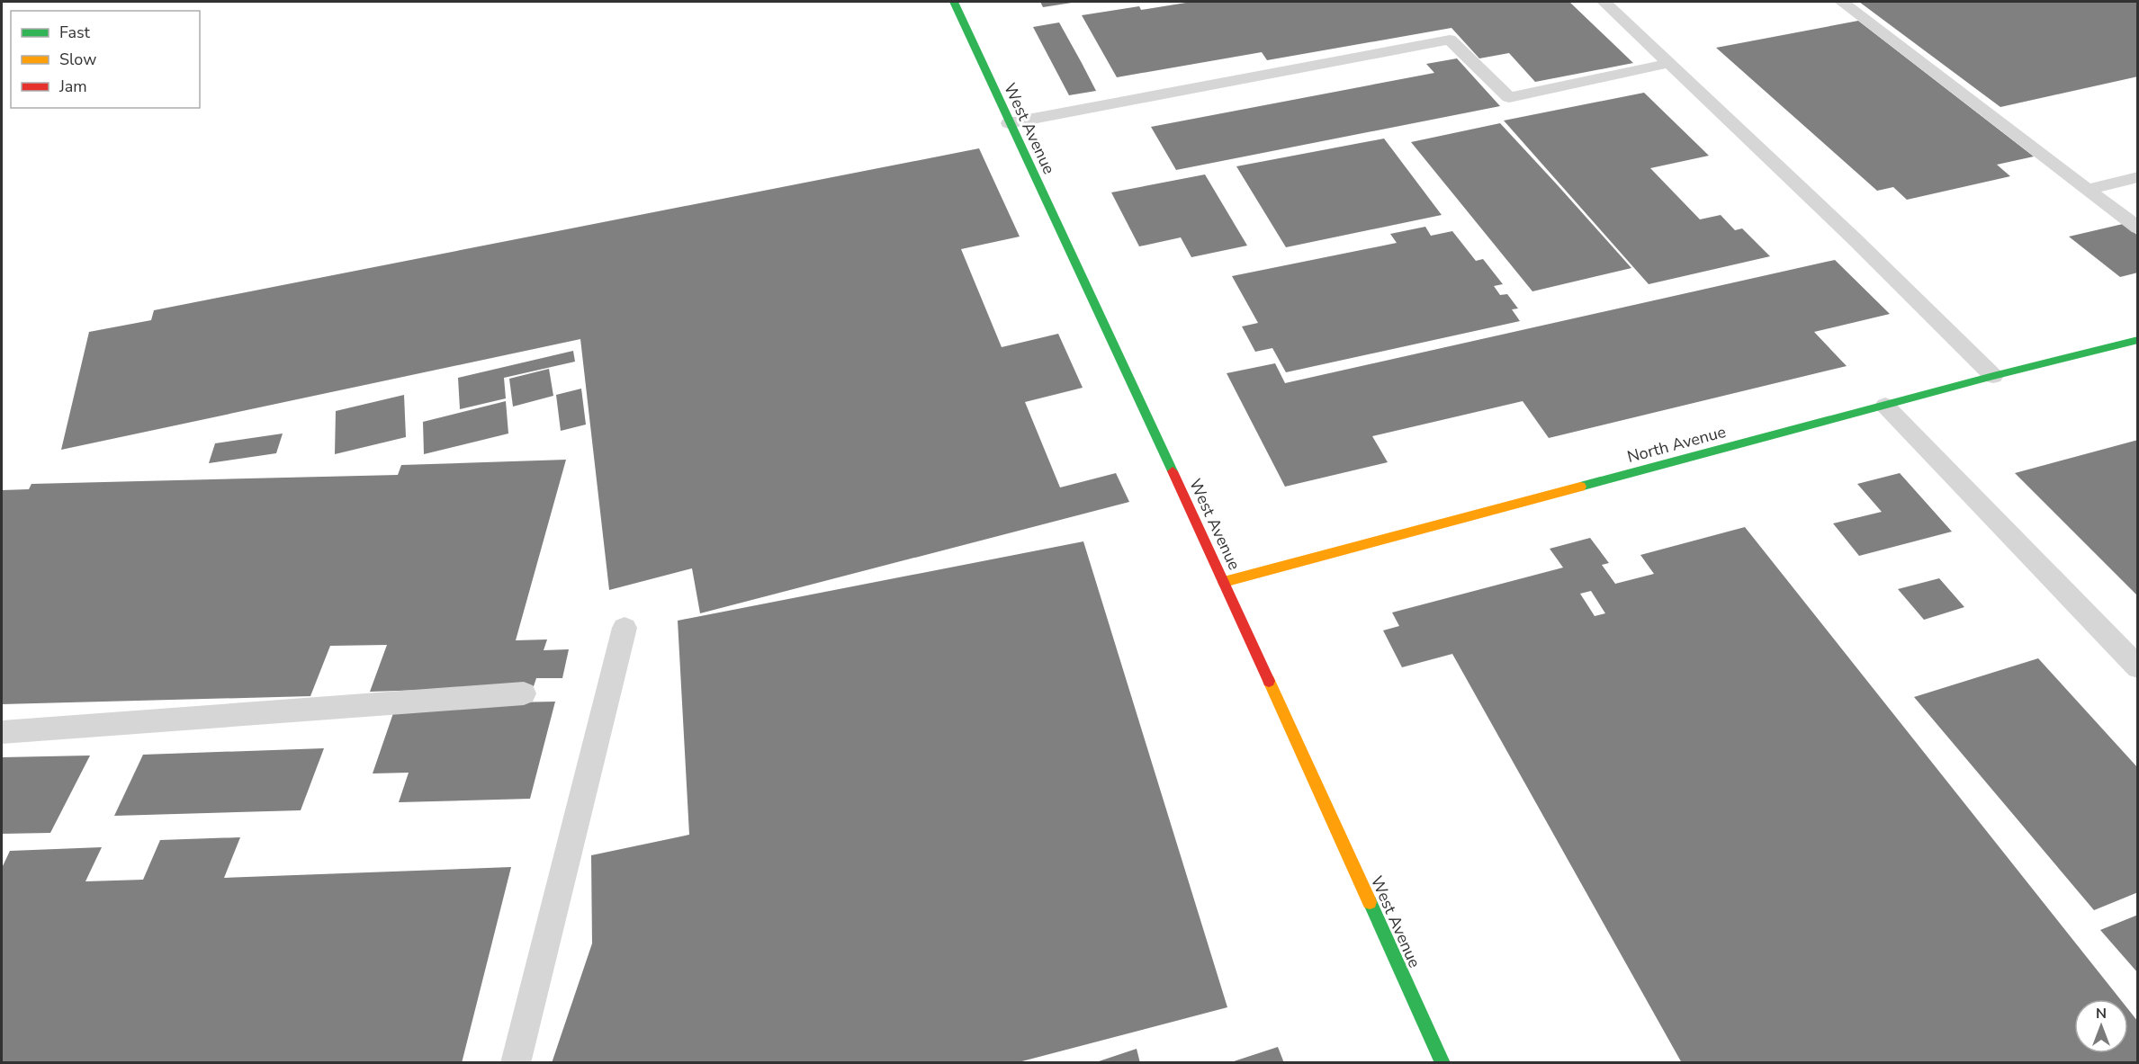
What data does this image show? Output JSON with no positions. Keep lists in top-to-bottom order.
{
  "streets": {
    "street": ["West Avenue", "North Avenue"]
  },
  "crossings": [
    ["West Avenue", "North Avenue"]
  ],
  "legend": ["Fast", "Slow", "Jam"],
  "north": "top"
}
